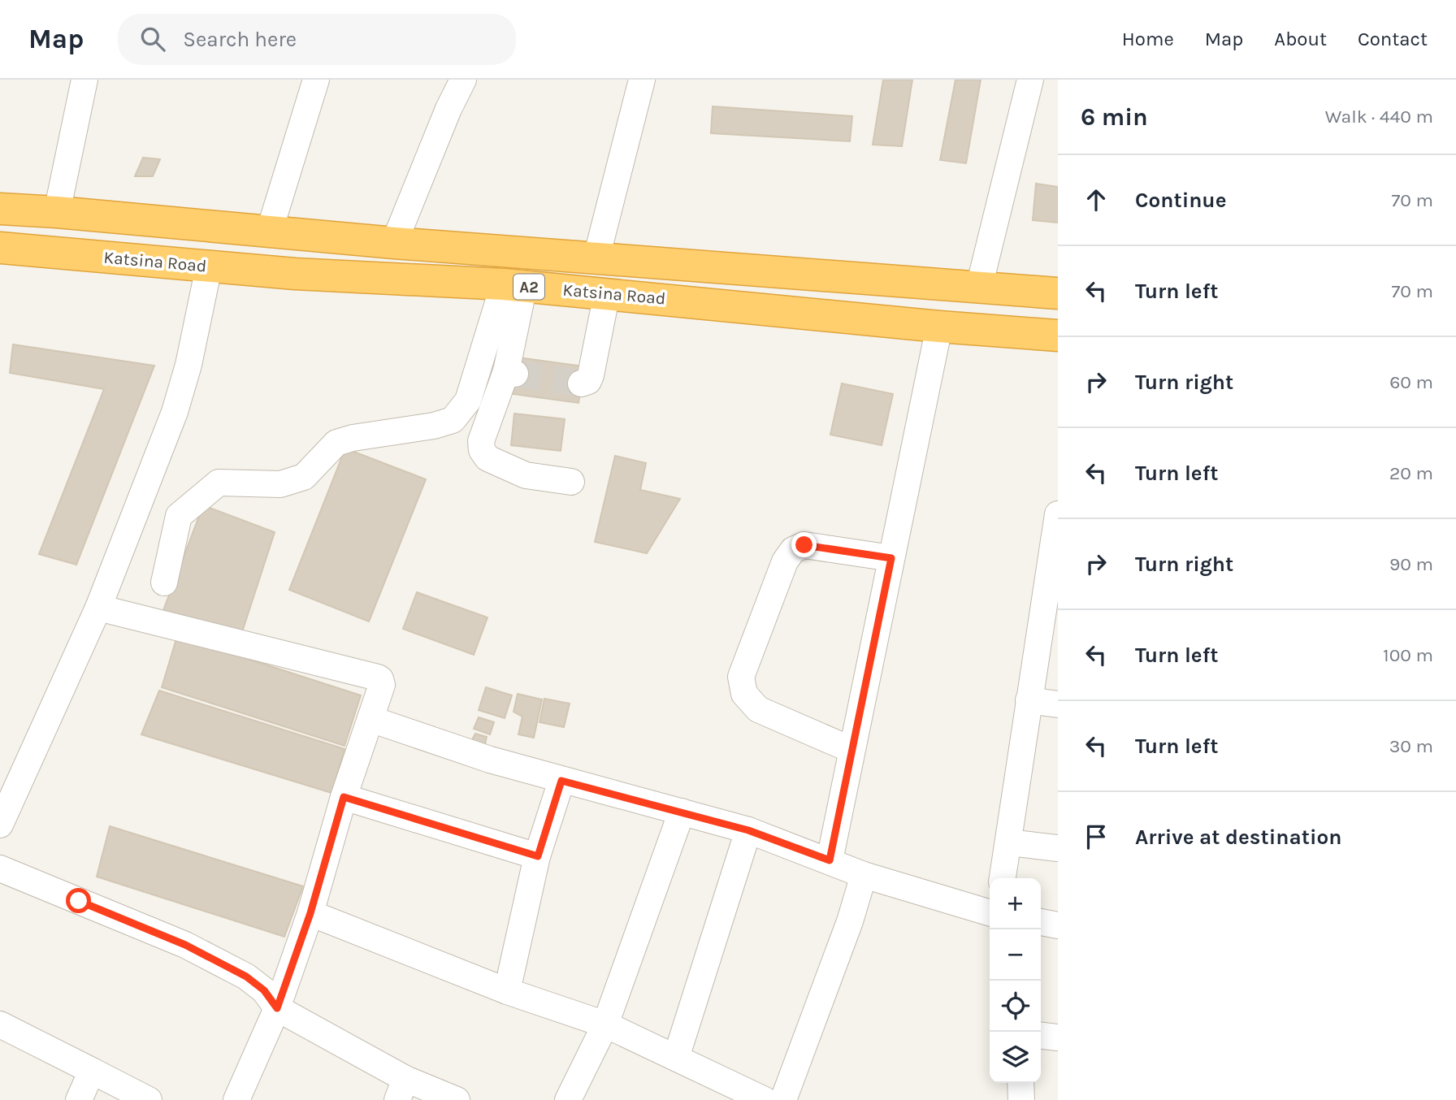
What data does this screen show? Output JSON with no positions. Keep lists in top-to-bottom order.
{
  "streets": {
    "highway": ["Katsina Road", "A2"]
  },
  "page": {
    "header": "Map",
    "search": "Search here",
    "nav": [
      "Home",
      "Map",
      "About",
      "Contact"
    ],
    "heading": ["6 min", "Walk · 440 m"],
    "list": [
      ["Continue", "70 m"],
      ["Turn left", "70 m"],
      ["Turn right", "60 m"],
      ["Turn left", "20 m"],
      ["Turn right", "90 m"],
      ["Turn left", "100 m"],
      ["Turn left", "30 m"],
      "Arrive at destination"
    ],
    "map_buttons": ["+", "−"]
  }
}
